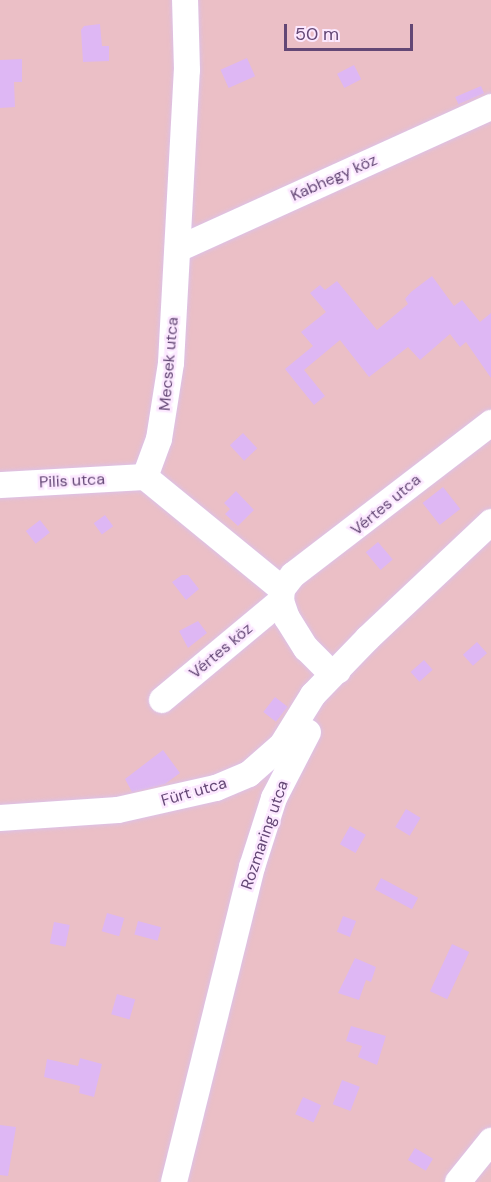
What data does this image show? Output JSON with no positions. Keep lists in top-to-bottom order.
{
  "streets": {
    "street": [
      "Kabhegy köz",
      "Mecsek utca",
      "Pilis utca",
      "Vértes utca",
      "Vértes köz",
      "Fürt utca",
      "Rozmaring utca"
    ]
  },
  "crossings": [
    ["Kabhegy köz", "Mecsek utca"],
    ["Mecsek utca", "Pilis utca"],
    ["Vértes utca", "Vértes köz"],
    ["Fürt utca", "Rozmaring utca"]
  ],
  "scale_bar": "50 m"
}
